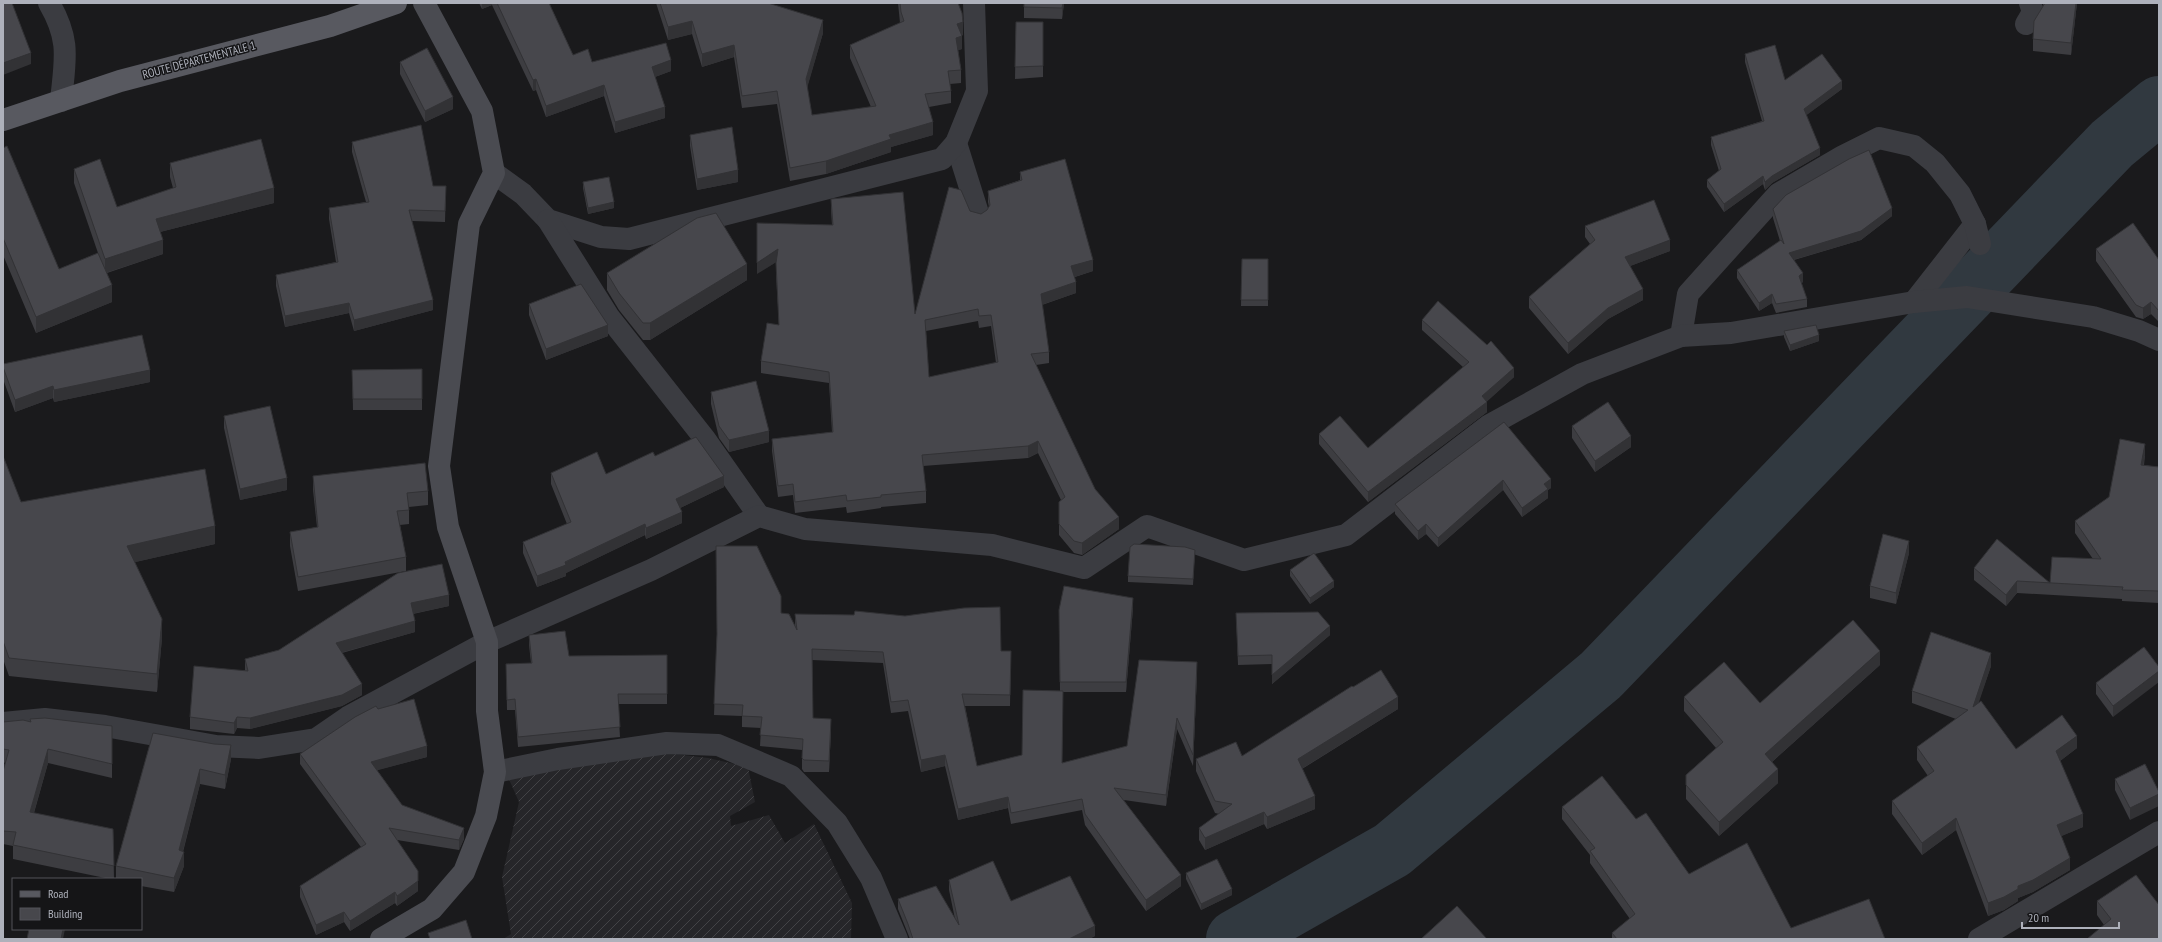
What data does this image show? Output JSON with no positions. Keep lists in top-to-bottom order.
{
  "streets": {
    "main road": ["ROUTE DÉPARTEMENTALE 1"]
  },
  "legend": ["Road", "Building"],
  "scale_bar": "20 m"
}
